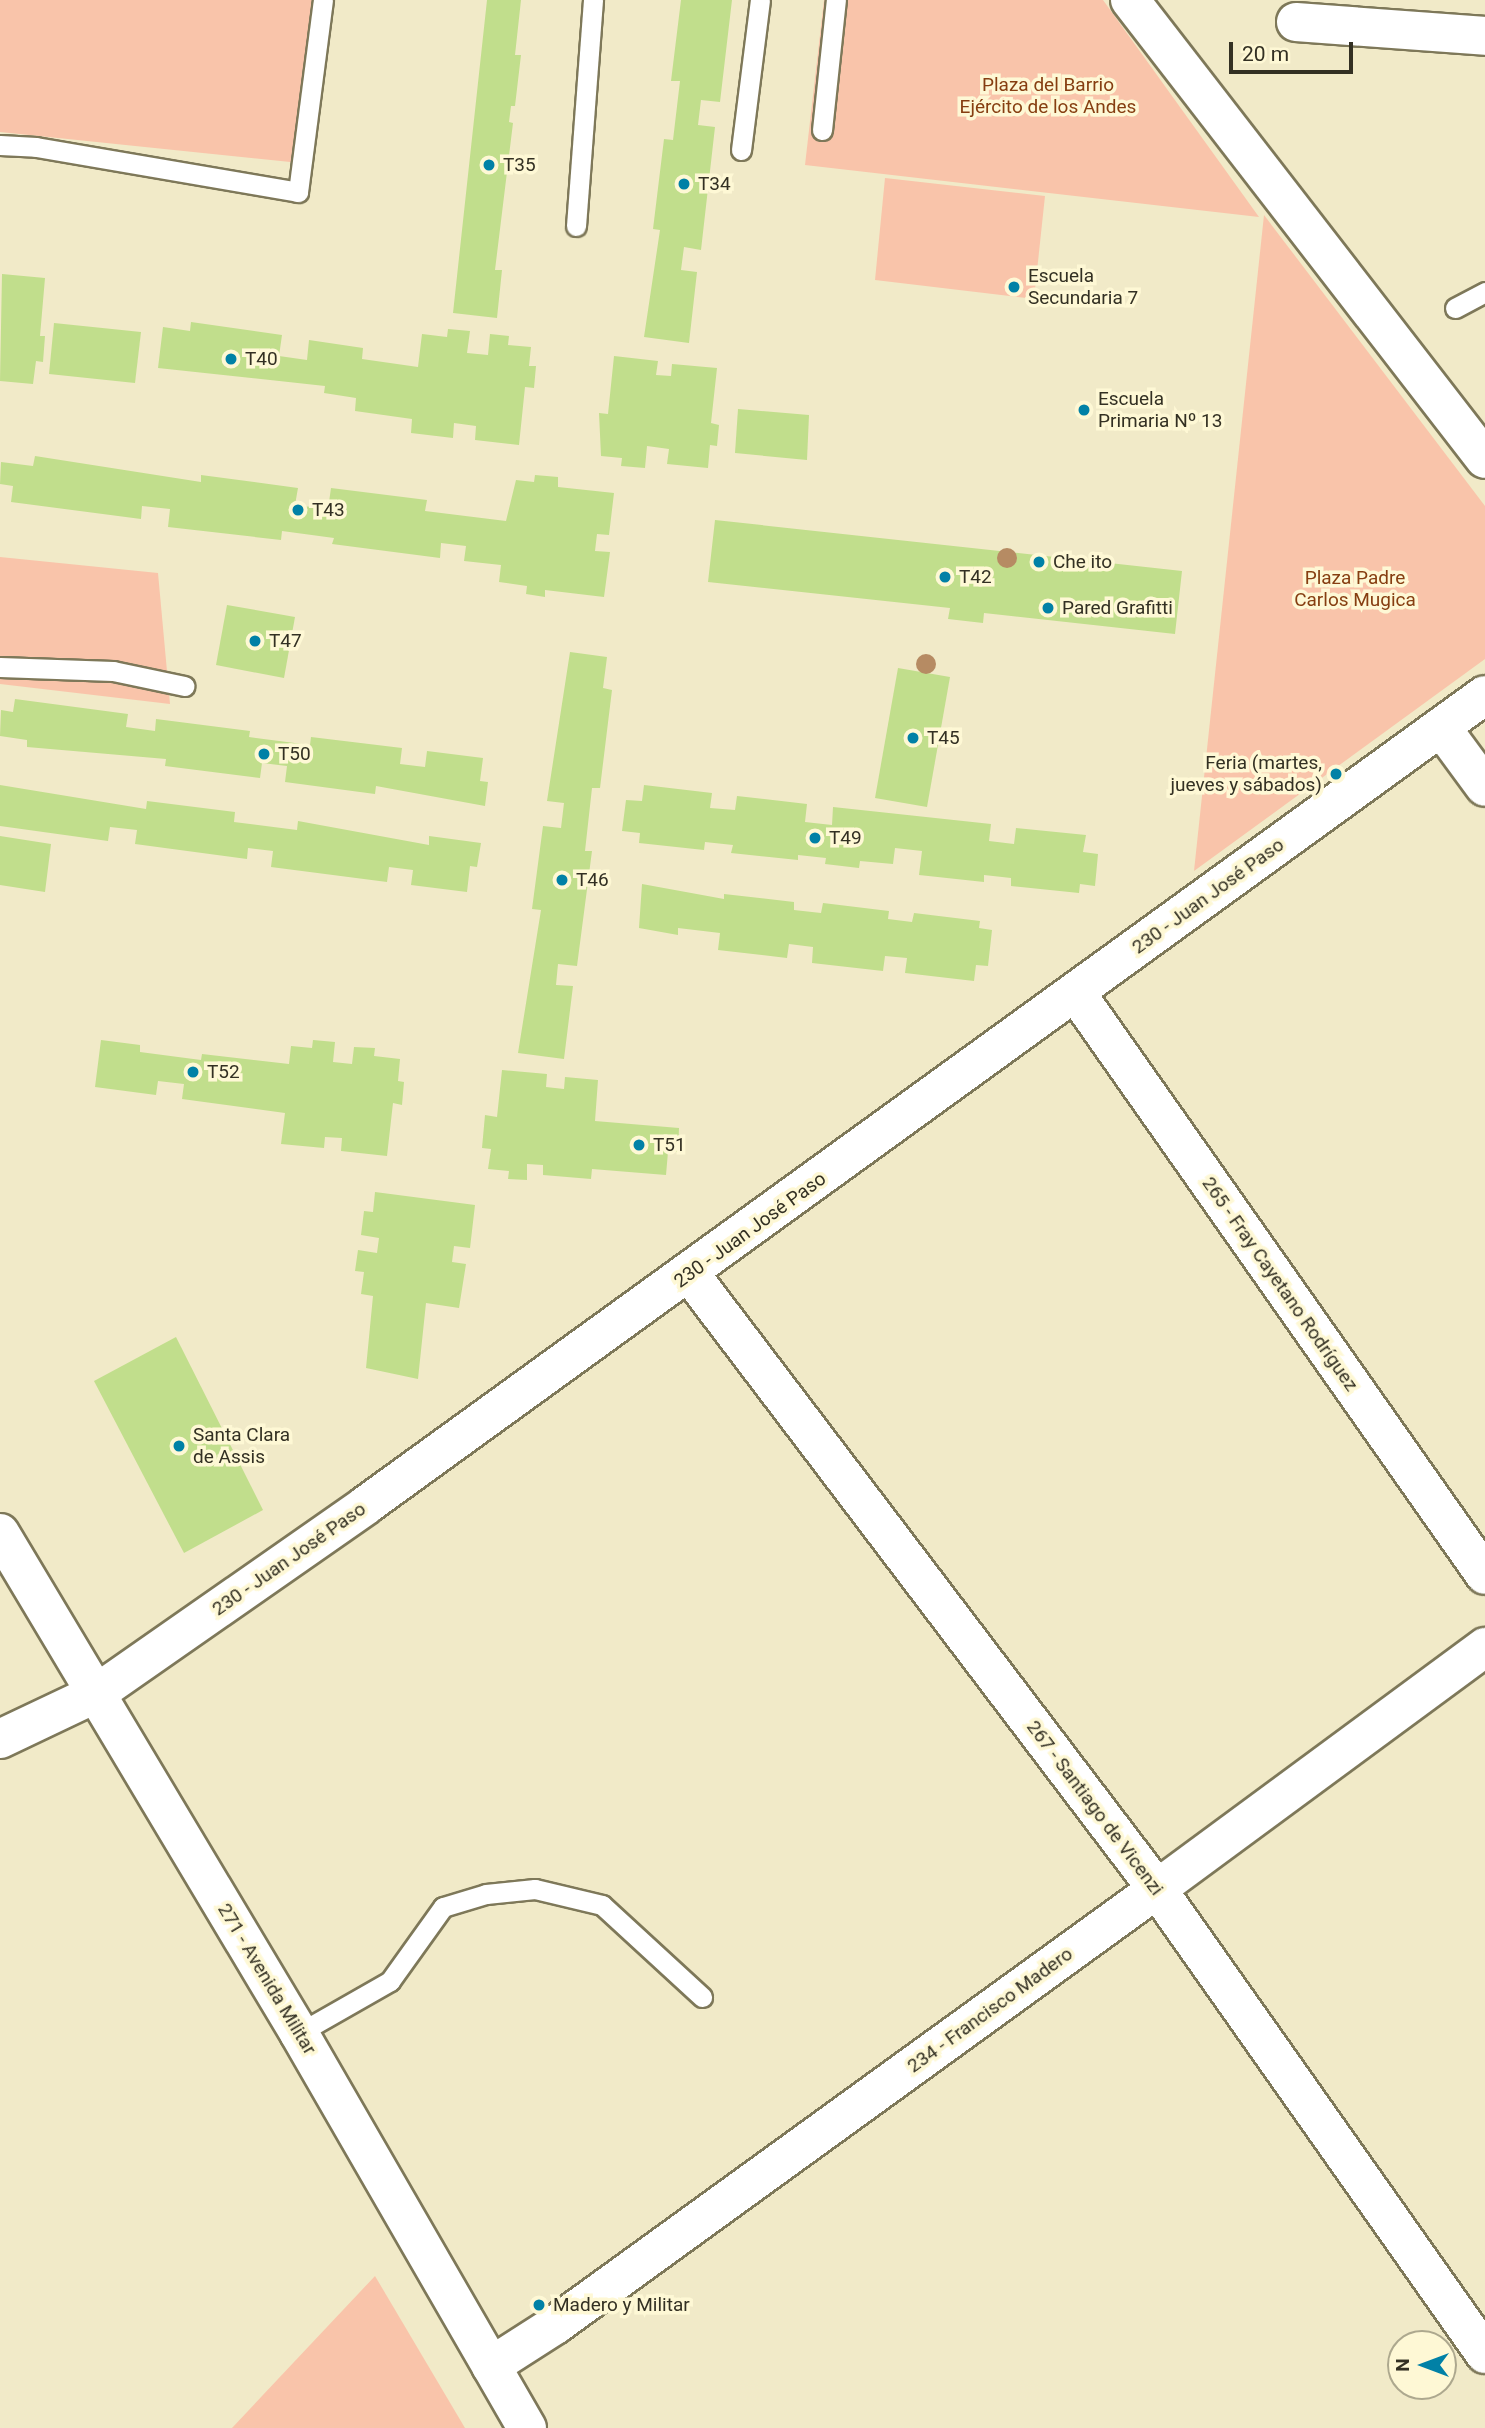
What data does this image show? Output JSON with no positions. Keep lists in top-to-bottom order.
{
  "streets": {
    "street": [
      "230 - Juan José Paso",
      "265 - Fray Cayetano Rodríguez",
      "267 - Santiago de Vicenzi",
      "271 - Avenida Militar",
      "234 - Francisco Madero"
    ]
  },
  "crossings": [
    ["230 - Juan José Paso", "265 - Fray Cayetano Rodríguez"],
    ["230 - Juan José Paso", "267 - Santiago de Vicenzi"],
    ["230 - Juan José Paso", "271 - Avenida Militar"],
    ["267 - Santiago de Vicenzi", "234 - Francisco Madero"],
    ["271 - Avenida Militar", "234 - Francisco Madero"]
  ],
  "parks": ["Plaza del Barrio Ejército de los Andes", "Plaza Padre Carlos Mugica"],
  "places": [
    "T35",
    "T34",
    "Escuela Secundaria 7",
    "T40",
    "Escuela Primaria Nº 13",
    "T43",
    "Che ito",
    "T42",
    "Pared Grafitti",
    "T47",
    "T45",
    "T50",
    "Feria (martes, jueves y sábados)",
    "T49",
    "T46",
    "T52",
    "T51",
    "Santa Clara de Assis",
    "Madero y Militar"
  ],
  "scale_bar": "20 m",
  "north": "left"
}
